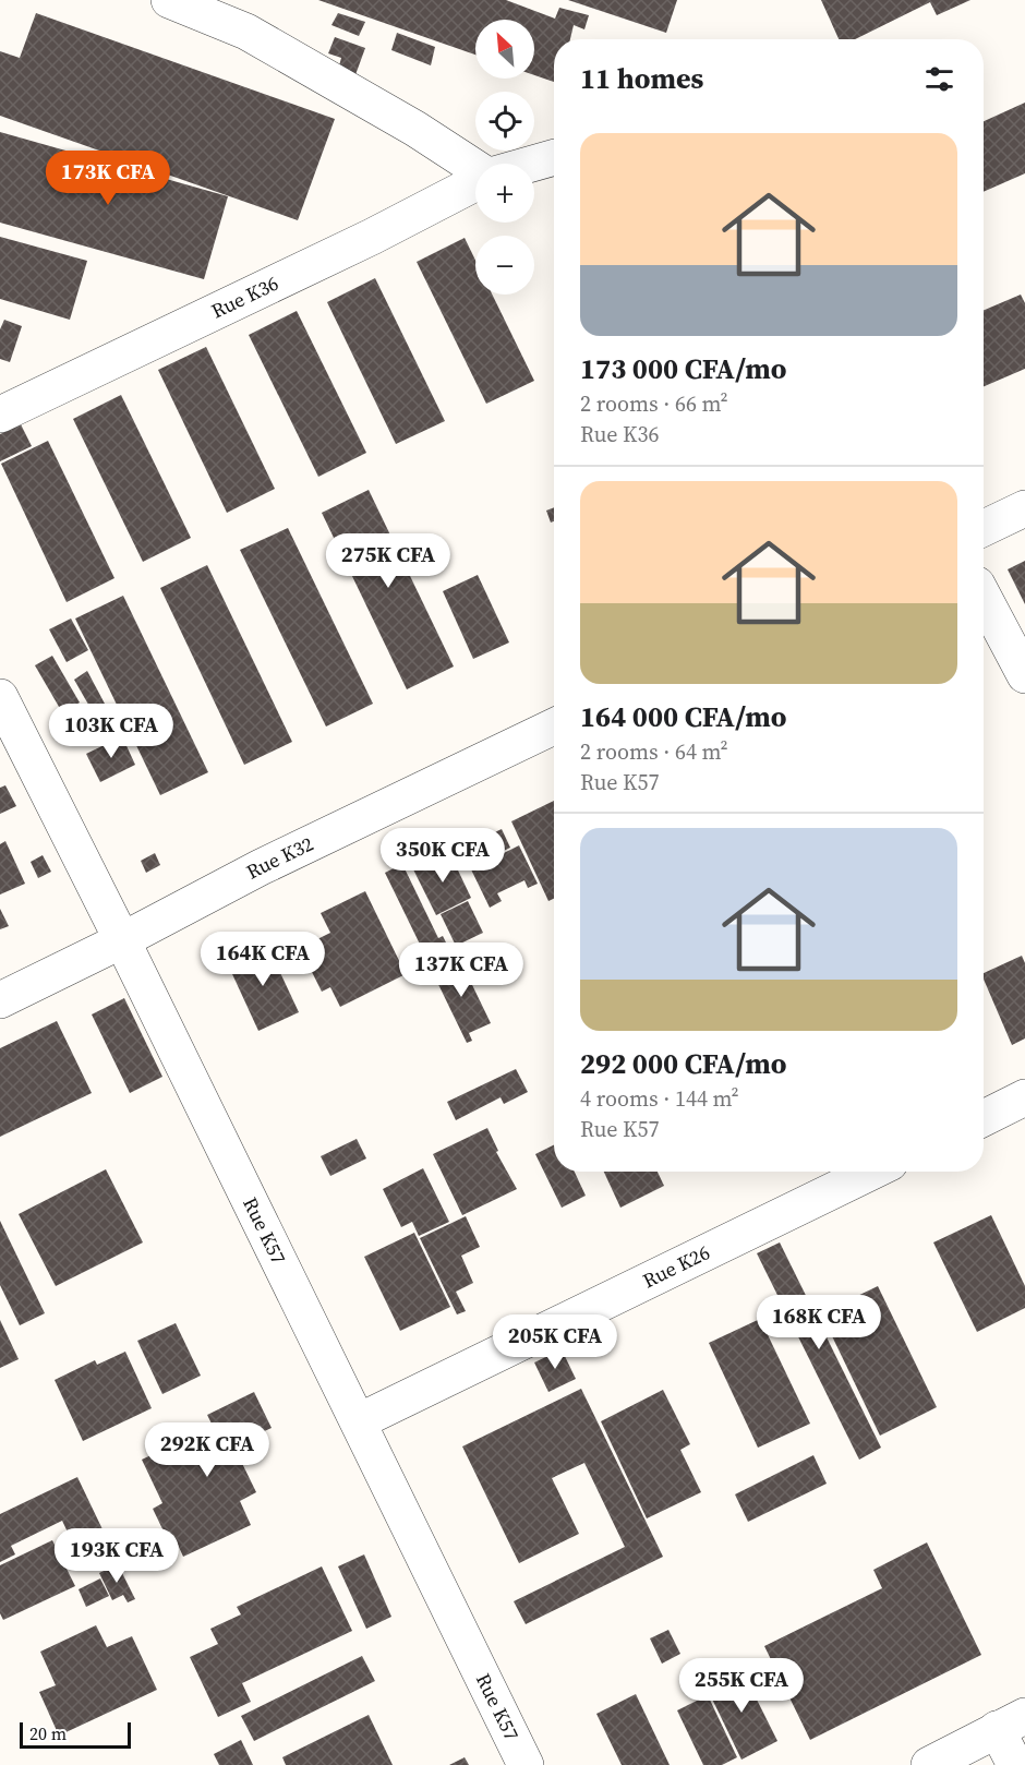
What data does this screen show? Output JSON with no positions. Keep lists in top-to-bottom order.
{
  "streets": {
    "street": [
      "Rue K36",
      "Rue K32",
      "Rue K57",
      "Rue K26"
    ]
  },
  "crossings": [
    ["Rue K32", "Rue K57"],
    ["Rue K57", "Rue K26"]
  ],
  "scale_bar": "20 m",
  "north": "top left",
  "page": {
    "map_buttons": ["+", "−"],
    "heading": "11 homes",
    "list": [
      {
        "name": "173 000 CFA/mo",
        "note": "2 rooms · 66 m² · Rue K36"
      },
      {
        "name": "164 000 CFA/mo",
        "note": "2 rooms · 64 m² · Rue K57"
      },
      {
        "name": "292 000 CFA/mo",
        "note": "4 rooms · 144 m² · Rue K57"
      }
    ],
    "price": [
      "173K CFA",
      "275K CFA",
      "103K CFA",
      "350K CFA",
      "164K CFA",
      "137K CFA",
      "168K CFA",
      "205K CFA",
      "292K CFA",
      "193K CFA",
      "255K CFA"
    ],
    "scale": "20 m"
  }
}
